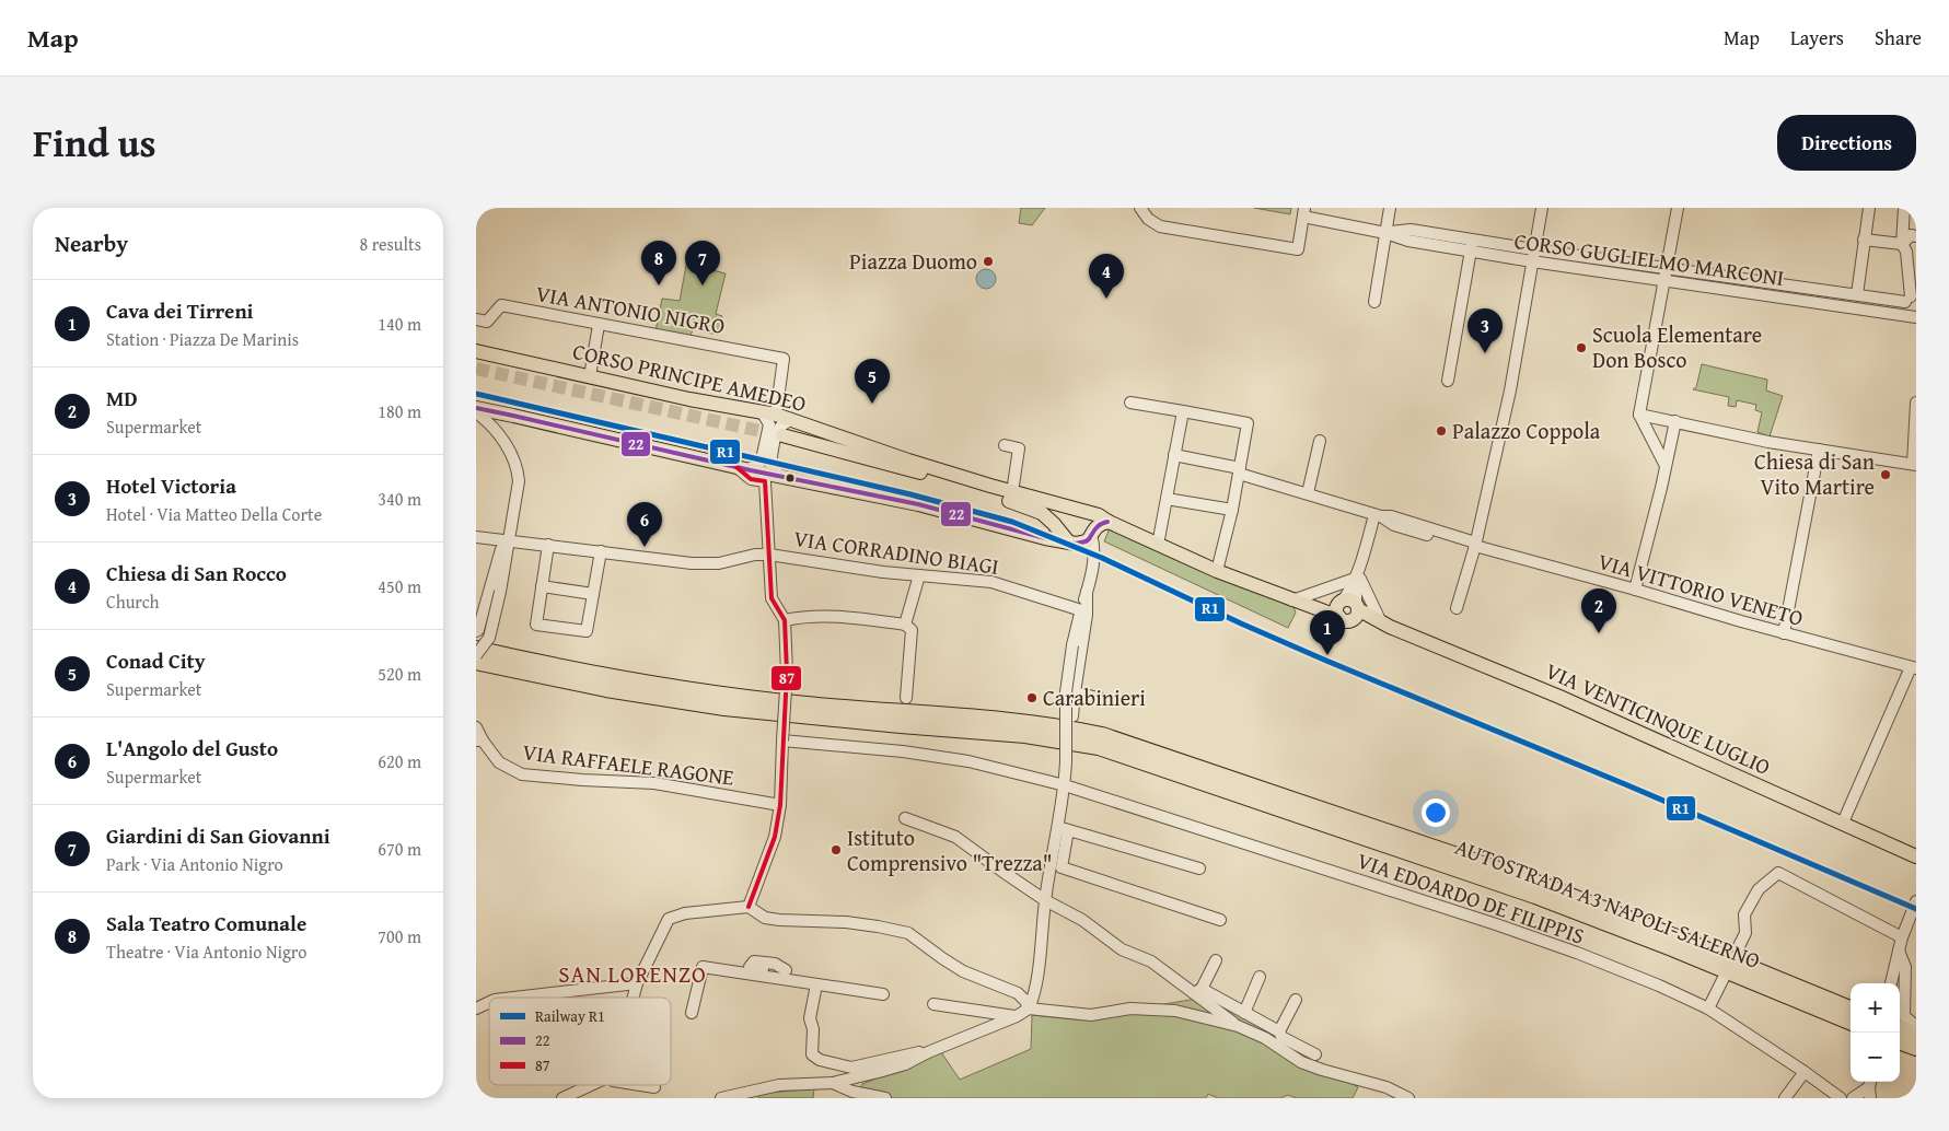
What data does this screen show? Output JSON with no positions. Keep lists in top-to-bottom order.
{
  "streets": {
    "highway": ["AUTOSTRADA A3 NAPOLI-SALERNO"],
    "main road": ["CORSO PRINCIPE AMEDEO", "VIA VENTICINQUE LUGLIO"],
    "street": [
      "CORSO GUGLIELMO MARCONI",
      "VIA ANTONIO NIGRO",
      "VIA CORRADINO BIAGI",
      "VIA VITTORIO VENETO",
      "VIA RAFFAELE RAGONE",
      "VIA EDOARDO DE FILIPPIS"
    ]
  },
  "crossings": [
    ["VIA ANTONIO NIGRO", "CORSO PRINCIPE AMEDEO"],
    ["CORSO PRINCIPE AMEDEO", "VIA VENTICINQUE LUGLIO"]
  ],
  "districts": ["SAN LORENZO"],
  "places": [
    "Piazza Duomo",
    "Scuola Elementare Don Bosco",
    "Palazzo Coppola",
    "Chiesa di San Vito Martire",
    "Carabinieri",
    "Istituto Comprensivo \"Trezza\""
  ],
  "lines": ["rail line R1", "transit line 22", "transit line 87"],
  "legend": ["Railway R1", "22", "87"],
  "page": {
    "header": "Map",
    "nav": ["Map", "Layers", "Share"],
    "title": "Find us",
    "buttons": "Directions",
    "heading": ["Nearby", "8 results"],
    "pins": [
      "7",
      "8",
      "4",
      "3",
      "5",
      "6",
      "2",
      "1"
    ],
    "list": [
      {
        "mark": "1",
        "name": "Cava dei Tirreni",
        "note": "Station · Piazza De Marinis",
        "value": "140 m"
      },
      {
        "mark": "2",
        "name": "MD",
        "note": "Supermarket",
        "value": "180 m"
      },
      {
        "mark": "3",
        "name": "Hotel Victoria",
        "note": "Hotel · Via Matteo Della Corte",
        "value": "340 m"
      },
      {
        "mark": "4",
        "name": "Chiesa di San Rocco",
        "note": "Church",
        "value": "450 m"
      },
      {
        "mark": "5",
        "name": "Conad City",
        "note": "Supermarket",
        "value": "520 m"
      },
      {
        "mark": "6",
        "name": "L'Angolo del Gusto",
        "note": "Supermarket",
        "value": "620 m"
      },
      {
        "mark": "7",
        "name": "Giardini di San Giovanni",
        "note": "Park · Via Antonio Nigro",
        "value": "670 m"
      },
      {
        "mark": "8",
        "name": "Sala Teatro Comunale",
        "note": "Theatre · Via Antonio Nigro",
        "value": "700 m"
      }
    ],
    "map_buttons": ["+", "−"]
  }
}
